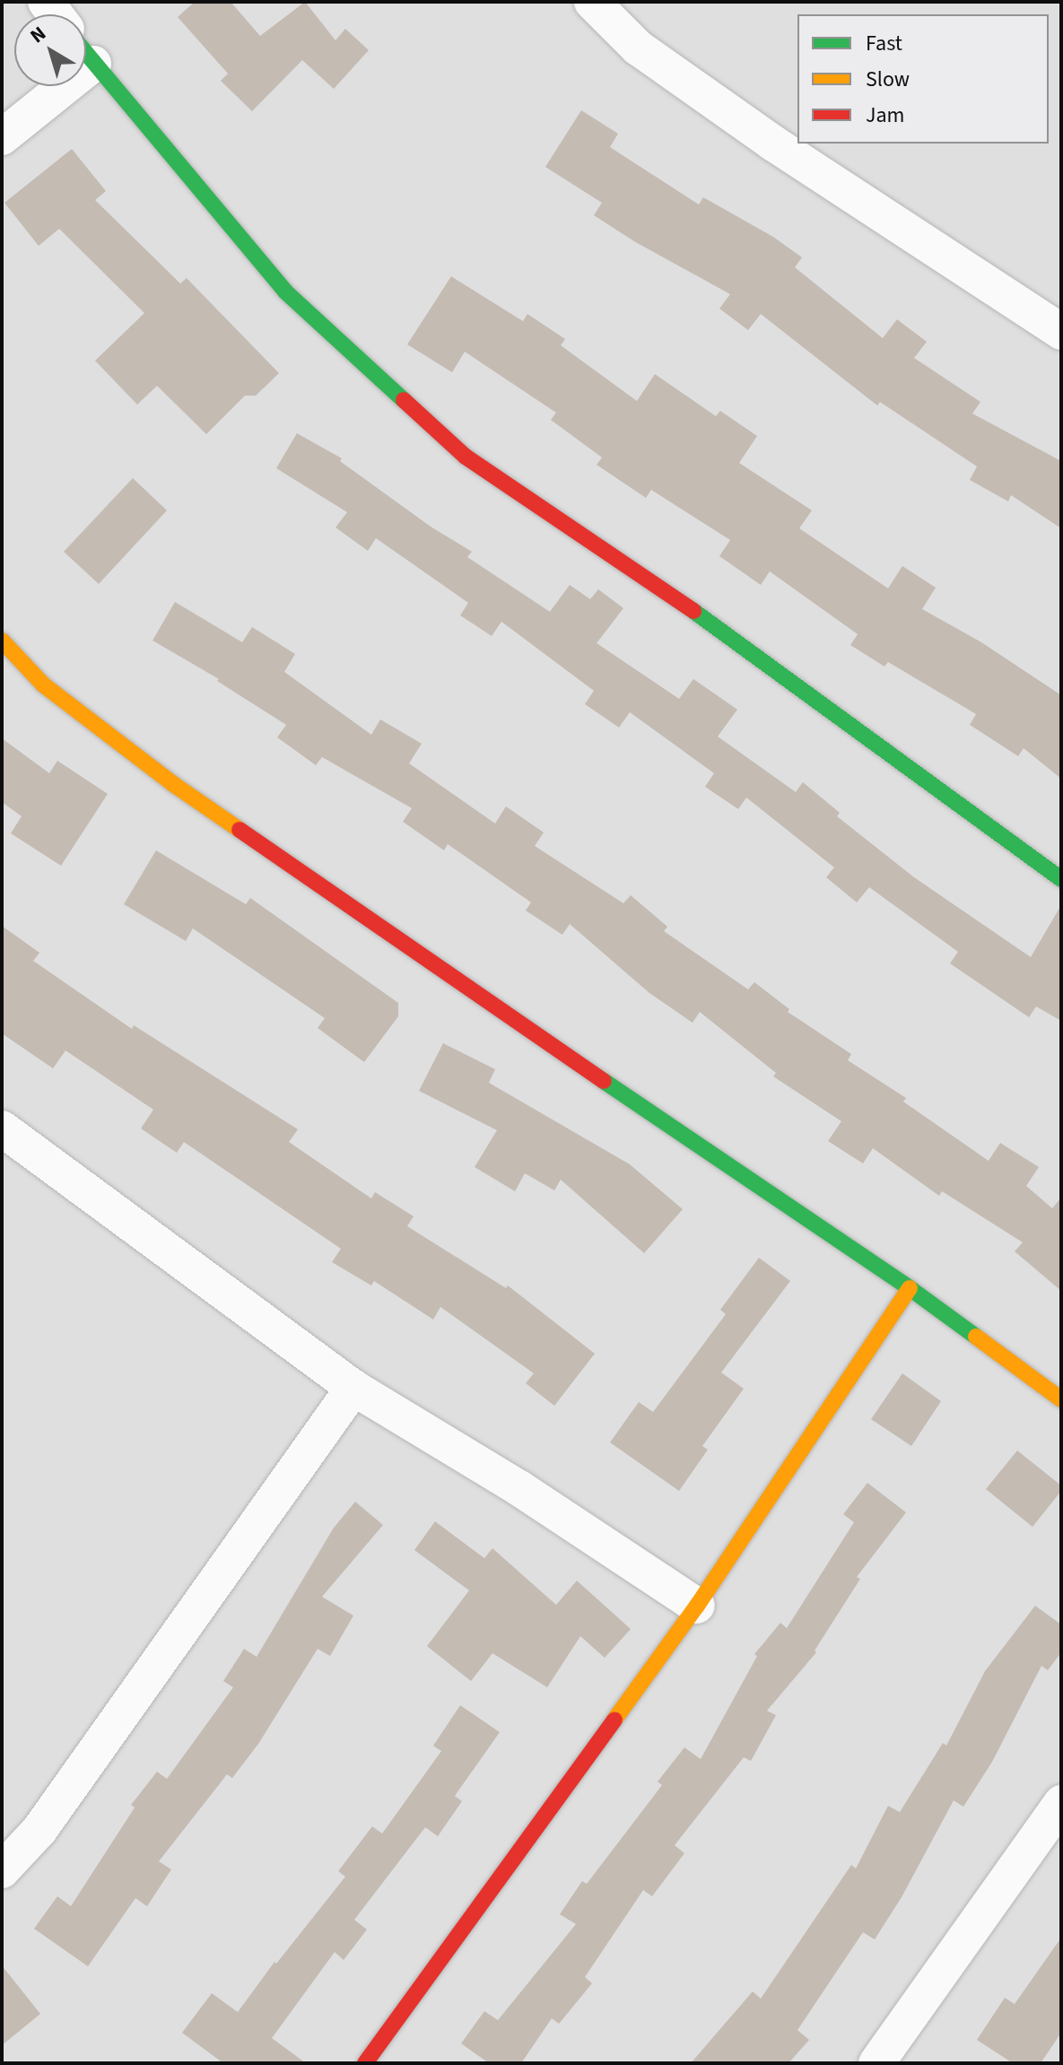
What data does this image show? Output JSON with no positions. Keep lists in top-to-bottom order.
{
  "legend": ["Fast", "Slow", "Jam"],
  "north": "top left"
}
